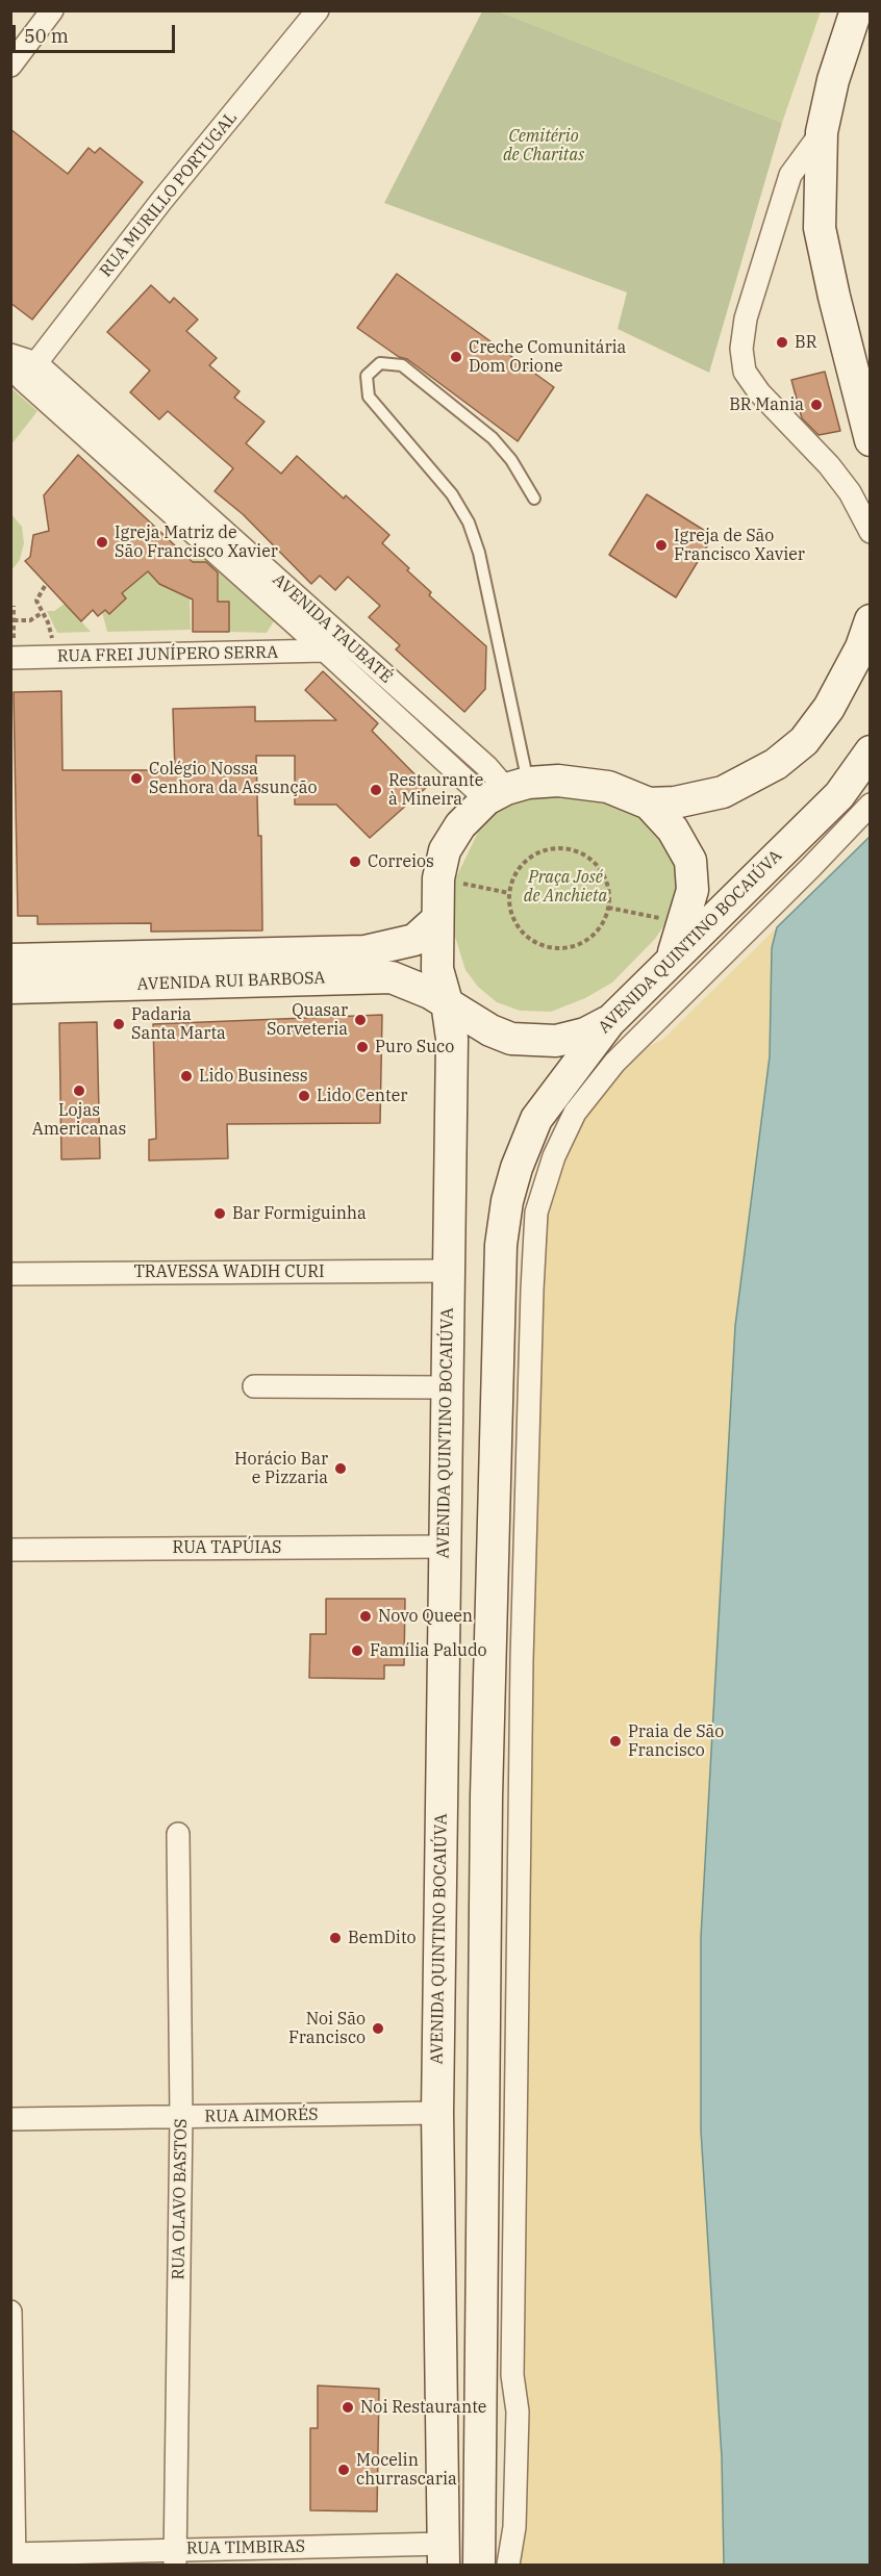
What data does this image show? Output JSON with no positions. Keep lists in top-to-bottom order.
{
  "streets": {
    "main road": ["AVENIDA QUINTINO BOCAIÚVA", "AVENIDA RUI BARBOSA"],
    "street": [
      "RUA MURILLO PORTUGAL",
      "AVENIDA TAUBATÉ",
      "RUA FREI JUNÍPERO SERRA",
      "TRAVESSA WADIH CURI",
      "RUA TAPÚIAS",
      "RUA AIMORÉS",
      "RUA OLAVO BASTOS",
      "RUA TIMBIRAS"
    ]
  },
  "crossings": [
    ["RUA MURILLO PORTUGAL", "AVENIDA TAUBATÉ"],
    ["AVENIDA TAUBATÉ", "RUA FREI JUNÍPERO SERRA"],
    ["AVENIDA TAUBATÉ", "AVENIDA QUINTINO BOCAIÚVA"],
    ["AVENIDA QUINTINO BOCAIÚVA", "AVENIDA RUI BARBOSA"],
    ["AVENIDA QUINTINO BOCAIÚVA", "TRAVESSA WADIH CURI"],
    ["AVENIDA QUINTINO BOCAIÚVA", "RUA TAPÚIAS"],
    ["AVENIDA QUINTINO BOCAIÚVA", "RUA AIMORÉS"],
    ["AVENIDA QUINTINO BOCAIÚVA", "RUA TIMBIRAS"],
    ["RUA AIMORÉS", "RUA OLAVO BASTOS"],
    ["RUA OLAVO BASTOS", "RUA TIMBIRAS"]
  ],
  "parks": ["Cemitério de Charitas", "Praça José de Anchieta"],
  "places": [
    "BR",
    "Creche Comunitária Dom Orione",
    "BR Mania",
    "Igreja Matriz de São Francisco Xavier",
    "Igreja de São Francisco Xavier",
    "Colégio Nossa Senhora da Assunção",
    "Restaurante à Mineira",
    "Correios",
    "Quasar Sorveteria",
    "Padaria Santa Marta",
    "Puro Suco",
    "Lido Business",
    "Lojas Americanas",
    "Lido Center",
    "Bar Formiguinha",
    "Horácio Bar e Pizzaria",
    "Novo Queen",
    "Família Paludo",
    "Praia de São Francisco",
    "BemDito",
    "Noi São Francisco",
    "Noi Restaurante",
    "Mocelin churrascaria"
  ],
  "scale_bar": "50 m"
}
